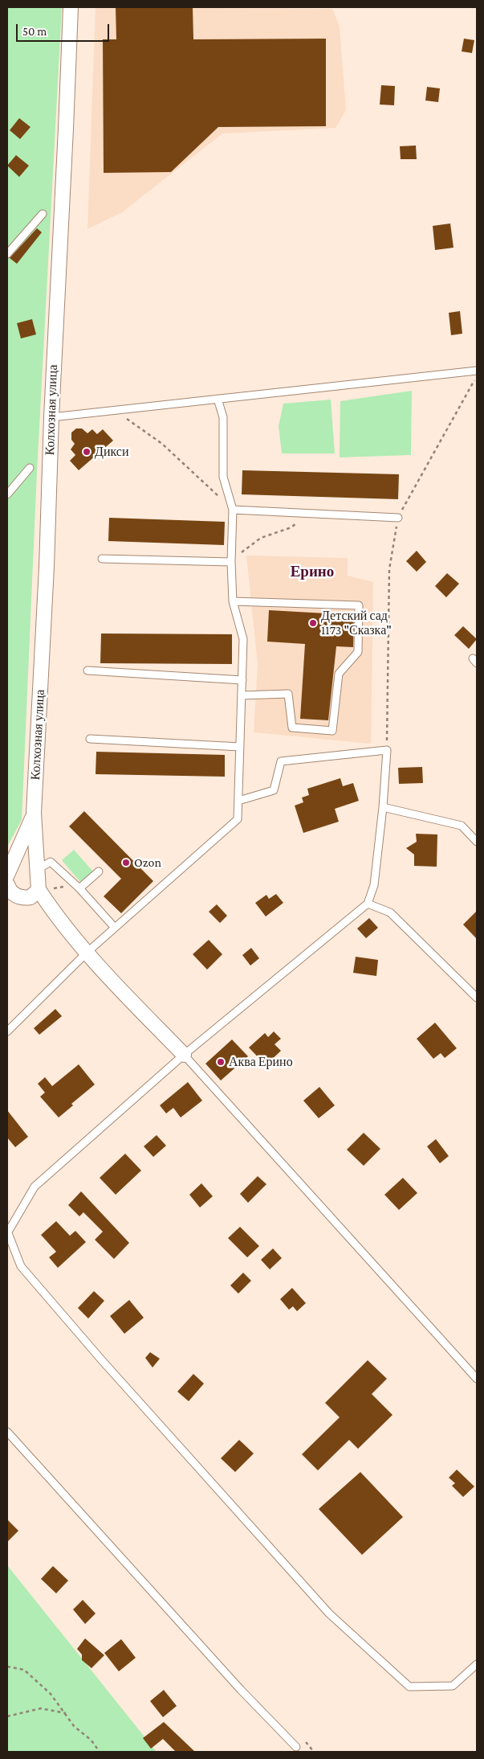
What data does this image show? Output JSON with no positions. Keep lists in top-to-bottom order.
{
  "streets": {
    "street": ["Колхозная улица"]
  },
  "districts": ["Ерино"],
  "places": [
    "Дикси",
    "Детский сад 1173 \"Сказка\"",
    "Ozon",
    "Аква Ерино"
  ],
  "scale_bar": "50 m"
}
